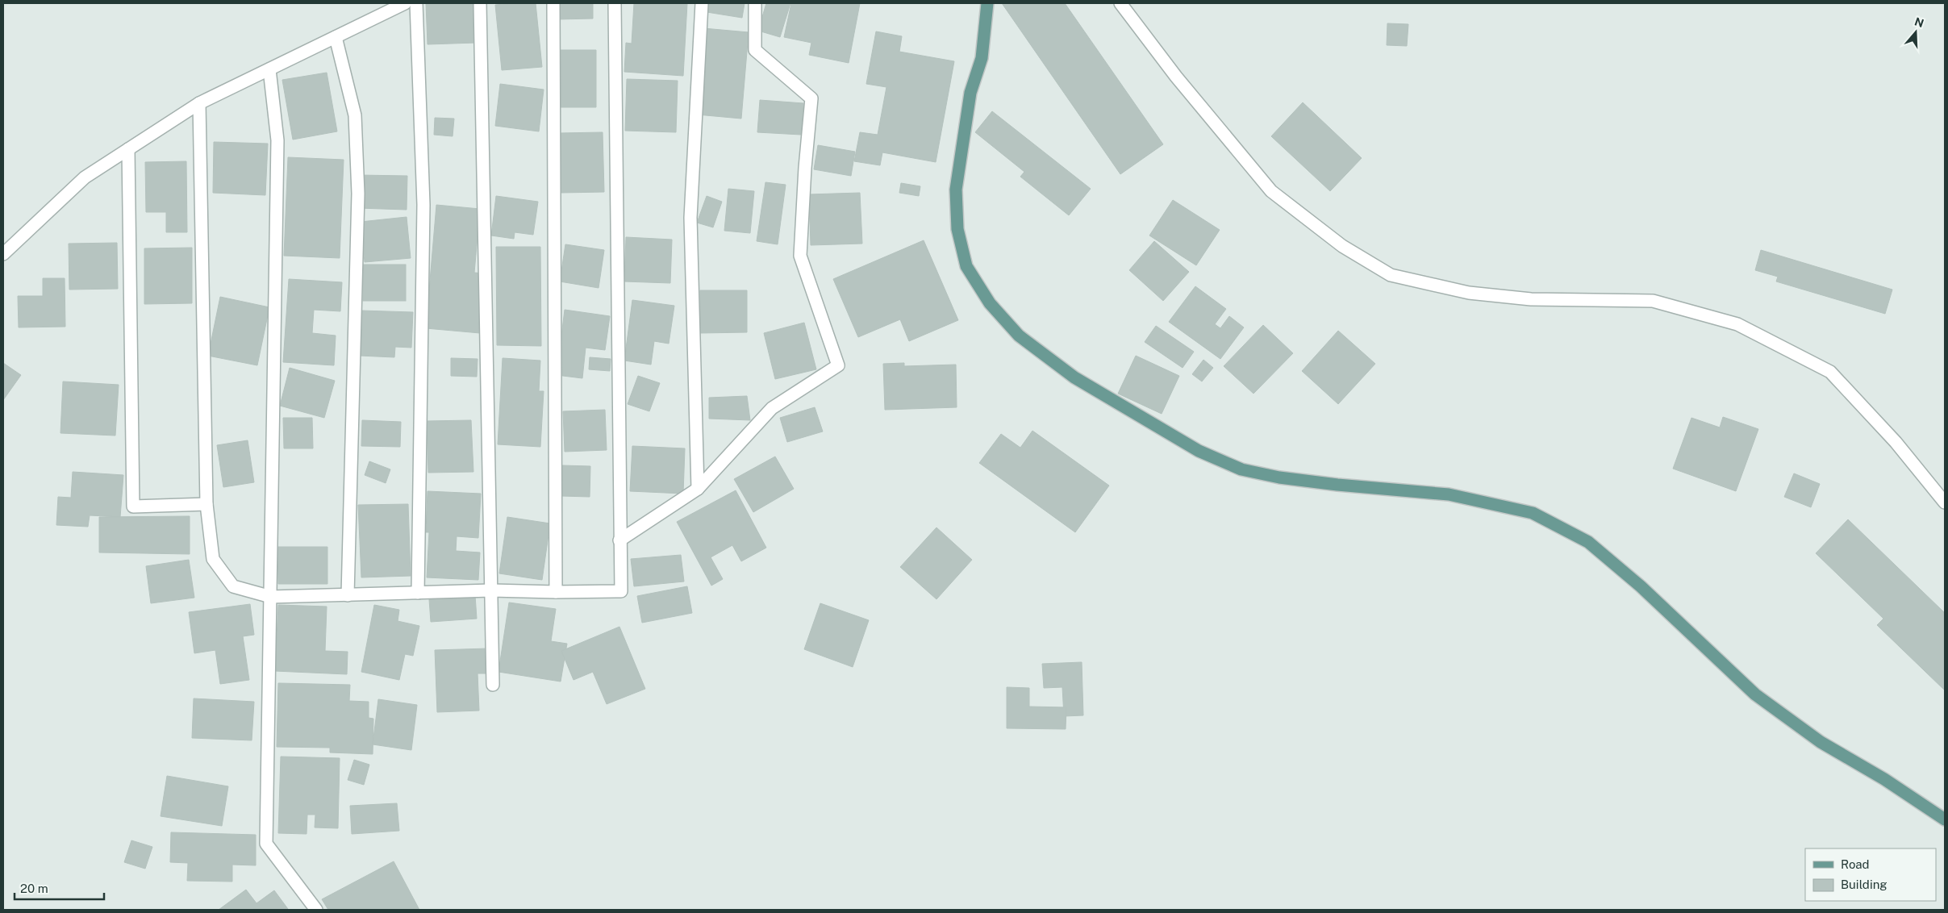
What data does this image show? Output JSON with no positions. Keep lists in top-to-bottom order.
{
  "legend": ["Road", "Building"],
  "scale_bar": "20 m",
  "north": "top"
}
